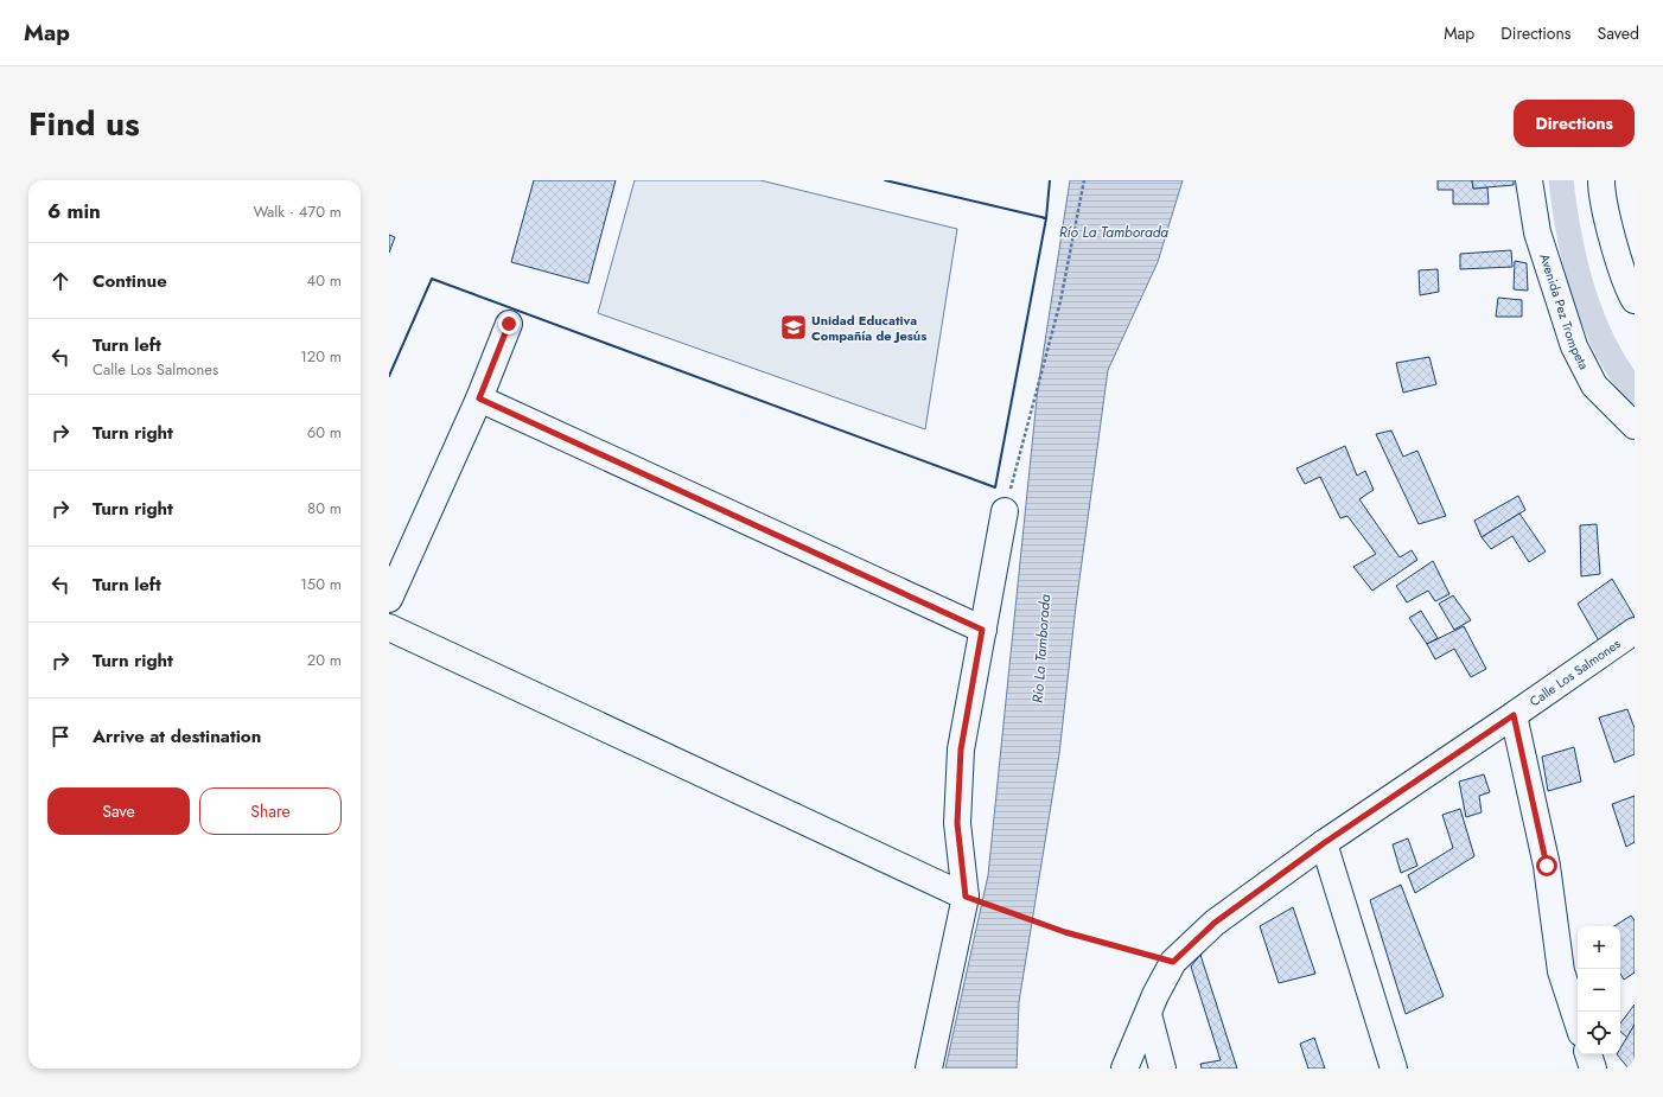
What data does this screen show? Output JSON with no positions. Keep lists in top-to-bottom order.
{
  "streets": {
    "street": ["Avenida Pez Trompeta", "Calle Los Salmones"]
  },
  "water": ["Río La Tamborada"],
  "places": {
    "school or university": ["Unidad Educativa Compañía de Jesús"]
  },
  "page": {
    "header": "Map",
    "nav": ["Map", "Directions", "Saved"],
    "title": "Find us",
    "buttons": [
      "Directions",
      ["Save", "Share"]
    ],
    "heading": ["6 min", "Walk · 470 m"],
    "list": [
      ["Continue", "40 m"],
      ["Turn left", "Calle Los Salmones", "120 m"],
      ["Turn right", "60 m"],
      ["Turn right", "80 m"],
      ["Turn left", "150 m"],
      ["Turn right", "20 m"],
      "Arrive at destination"
    ],
    "map_buttons": ["+", "−"]
  }
}
